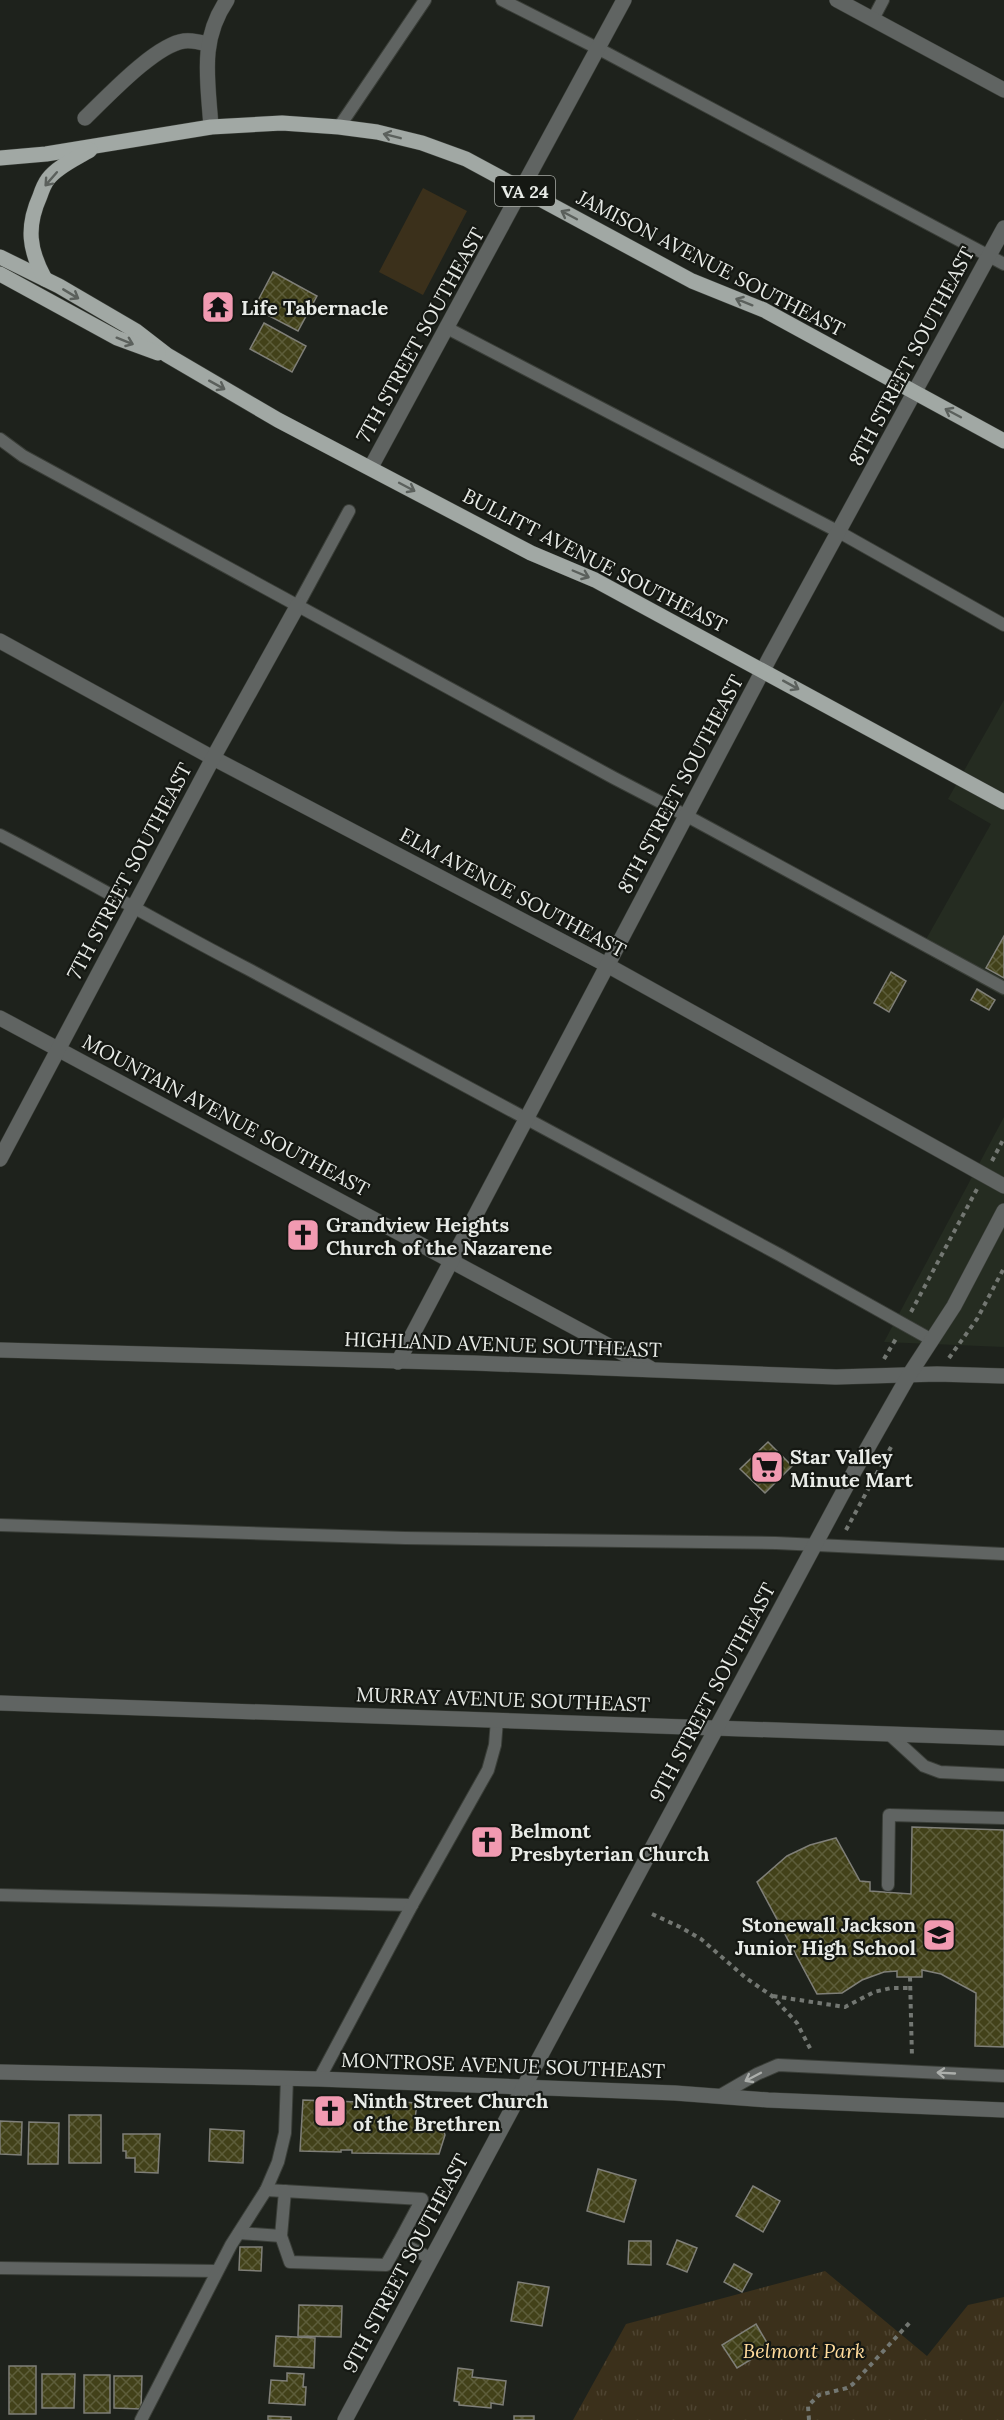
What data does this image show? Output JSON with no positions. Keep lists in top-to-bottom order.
{
  "streets": {
    "main road": ["VA 24", "JAMISON AVENUE SOUTHEAST", "BULLITT AVENUE SOUTHEAST"],
    "street": [
      "7TH STREET SOUTHEAST",
      "8TH STREET SOUTHEAST",
      "ELM AVENUE SOUTHEAST",
      "MOUNTAIN AVENUE SOUTHEAST",
      "HIGHLAND AVENUE SOUTHEAST",
      "9TH STREET SOUTHEAST",
      "MURRAY AVENUE SOUTHEAST",
      "MONTROSE AVENUE SOUTHEAST"
    ]
  },
  "crossings": [
    ["JAMISON AVENUE SOUTHEAST", "7TH STREET SOUTHEAST"],
    ["JAMISON AVENUE SOUTHEAST", "8TH STREET SOUTHEAST"],
    ["7TH STREET SOUTHEAST", "BULLITT AVENUE SOUTHEAST"],
    ["7TH STREET SOUTHEAST", "ELM AVENUE SOUTHEAST"],
    ["7TH STREET SOUTHEAST", "MOUNTAIN AVENUE SOUTHEAST"],
    ["8TH STREET SOUTHEAST", "BULLITT AVENUE SOUTHEAST"],
    ["8TH STREET SOUTHEAST", "ELM AVENUE SOUTHEAST"],
    ["8TH STREET SOUTHEAST", "MOUNTAIN AVENUE SOUTHEAST"],
    ["8TH STREET SOUTHEAST", "HIGHLAND AVENUE SOUTHEAST"],
    ["MOUNTAIN AVENUE SOUTHEAST", "HIGHLAND AVENUE SOUTHEAST"],
    ["HIGHLAND AVENUE SOUTHEAST", "9TH STREET SOUTHEAST"],
    ["9TH STREET SOUTHEAST", "MURRAY AVENUE SOUTHEAST"],
    ["9TH STREET SOUTHEAST", "MONTROSE AVENUE SOUTHEAST"]
  ],
  "one_way": ["JAMISON AVENUE SOUTHEAST", "BULLITT AVENUE SOUTHEAST"],
  "parks": ["Belmont Park"],
  "places": {
    "temple": ["Life Tabernacle"],
    "church": ["Grandview Heights Church of the Nazarene", "Belmont Presbyterian Church", "Ninth Street Church of the Brethren"],
    "supermarket": ["Star Valley Minute Mart"],
    "school or university": ["Stonewall Jackson Junior High School"]
  }
}
